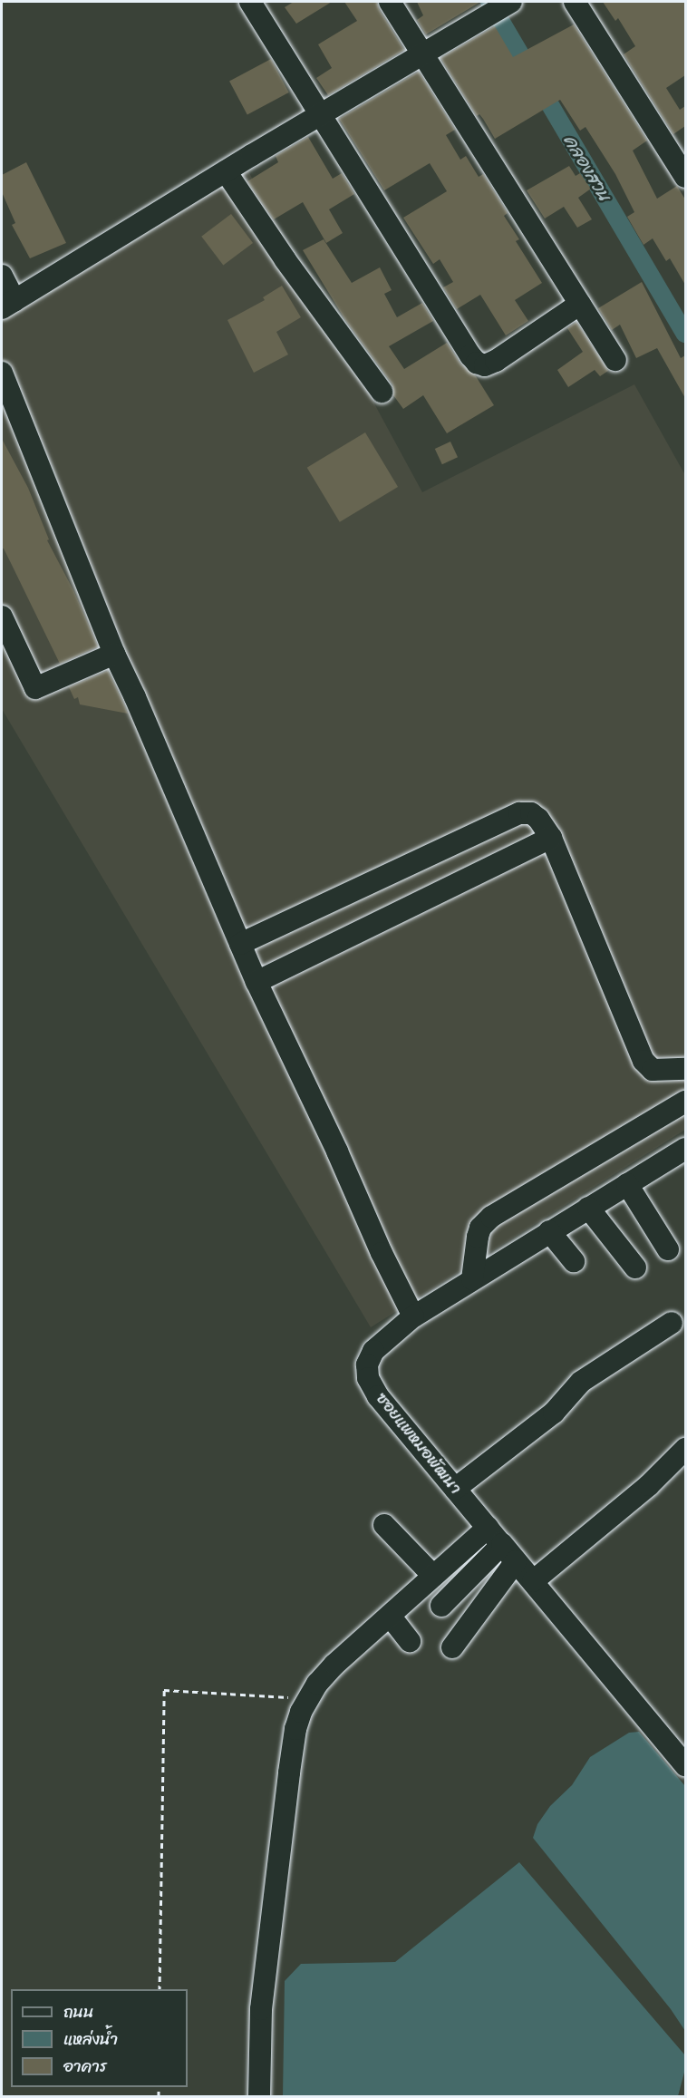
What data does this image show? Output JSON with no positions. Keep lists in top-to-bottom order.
{
  "streets": {
    "street": ["ซอยแพหมอพัฒนา"]
  },
  "water": ["คลองสวน"],
  "legend": ["ถนน", "แหล่งน้ำ", "อาคาร"]
}
